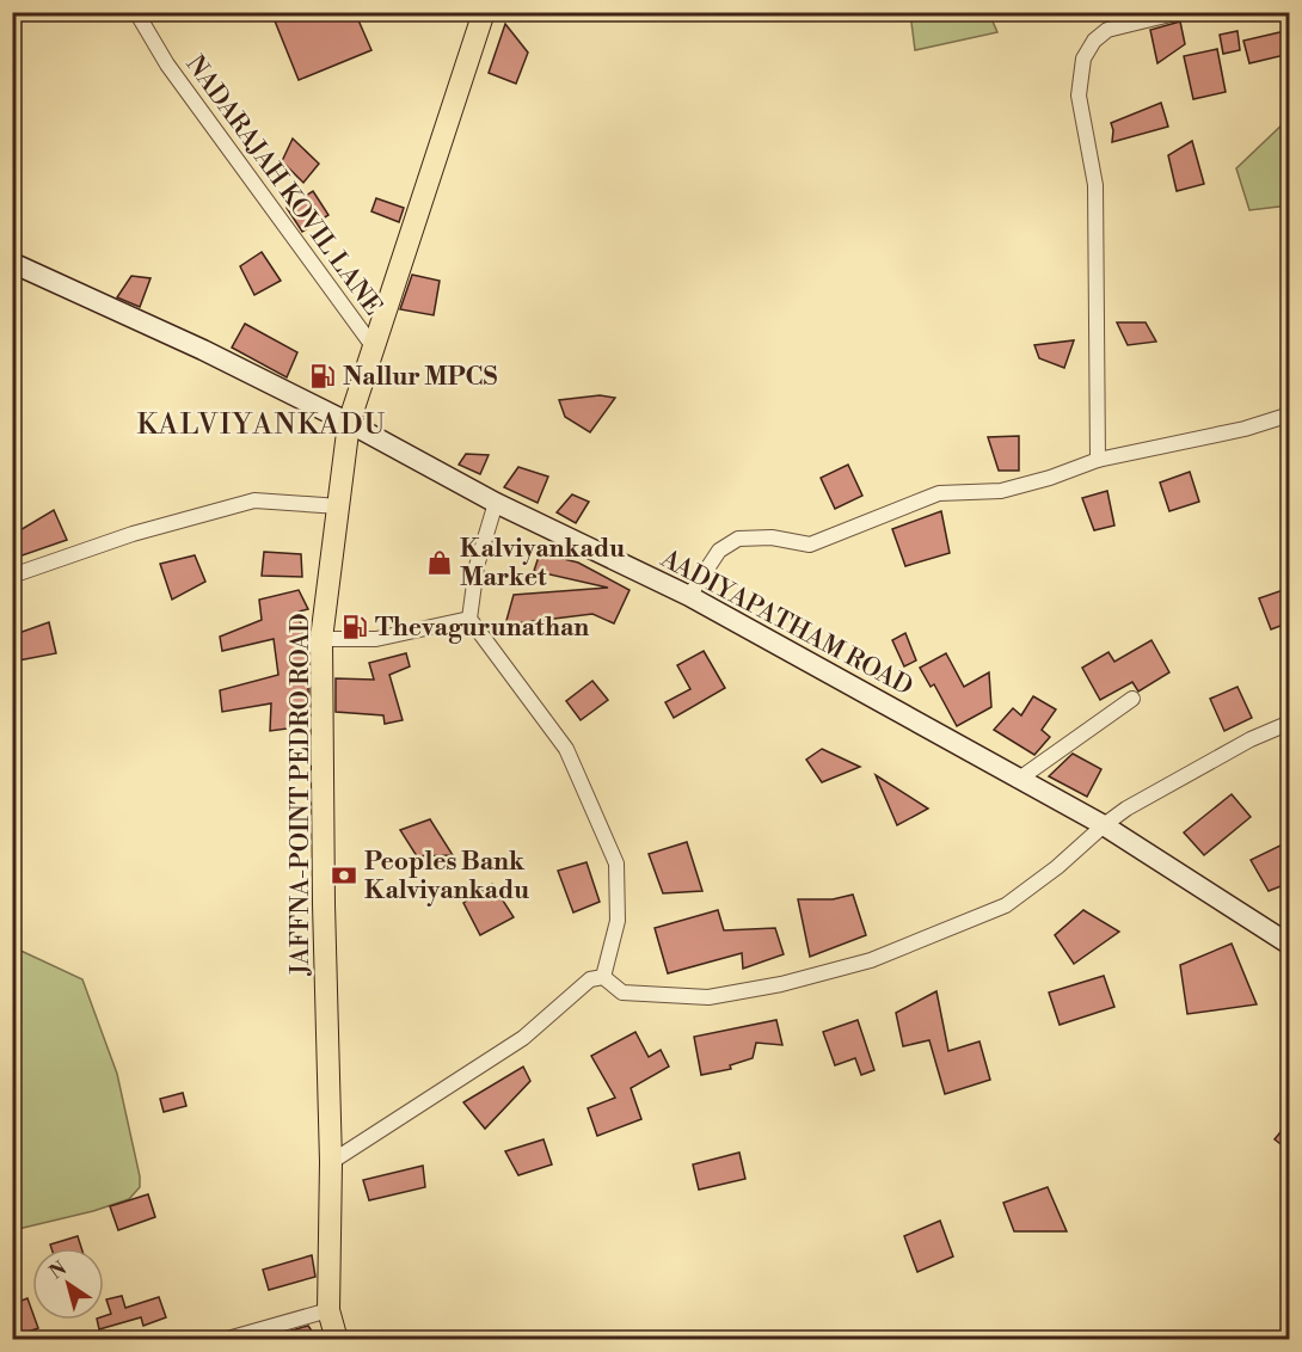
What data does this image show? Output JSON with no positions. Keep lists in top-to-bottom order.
{
  "streets": {
    "main road": ["JAFFNA-POINT PEDRO ROAD"],
    "street": ["NADARAJAH KOVIL LANE", "AADIYAPATHAM ROAD"]
  },
  "crossings": [
    ["NADARAJAH KOVIL LANE", "JAFFNA-POINT PEDRO ROAD"],
    ["AADIYAPATHAM ROAD", "JAFFNA-POINT PEDRO ROAD"]
  ],
  "districts": ["KALVIYANKADU"],
  "places": {
    "fuel station": ["Nallur MPCS", "Thevagurunathan"],
    "shop": ["Kalviyankadu Market"],
    "bank": ["Peoples Bank Kalviyankadu"]
  },
  "north": "top left"
}
